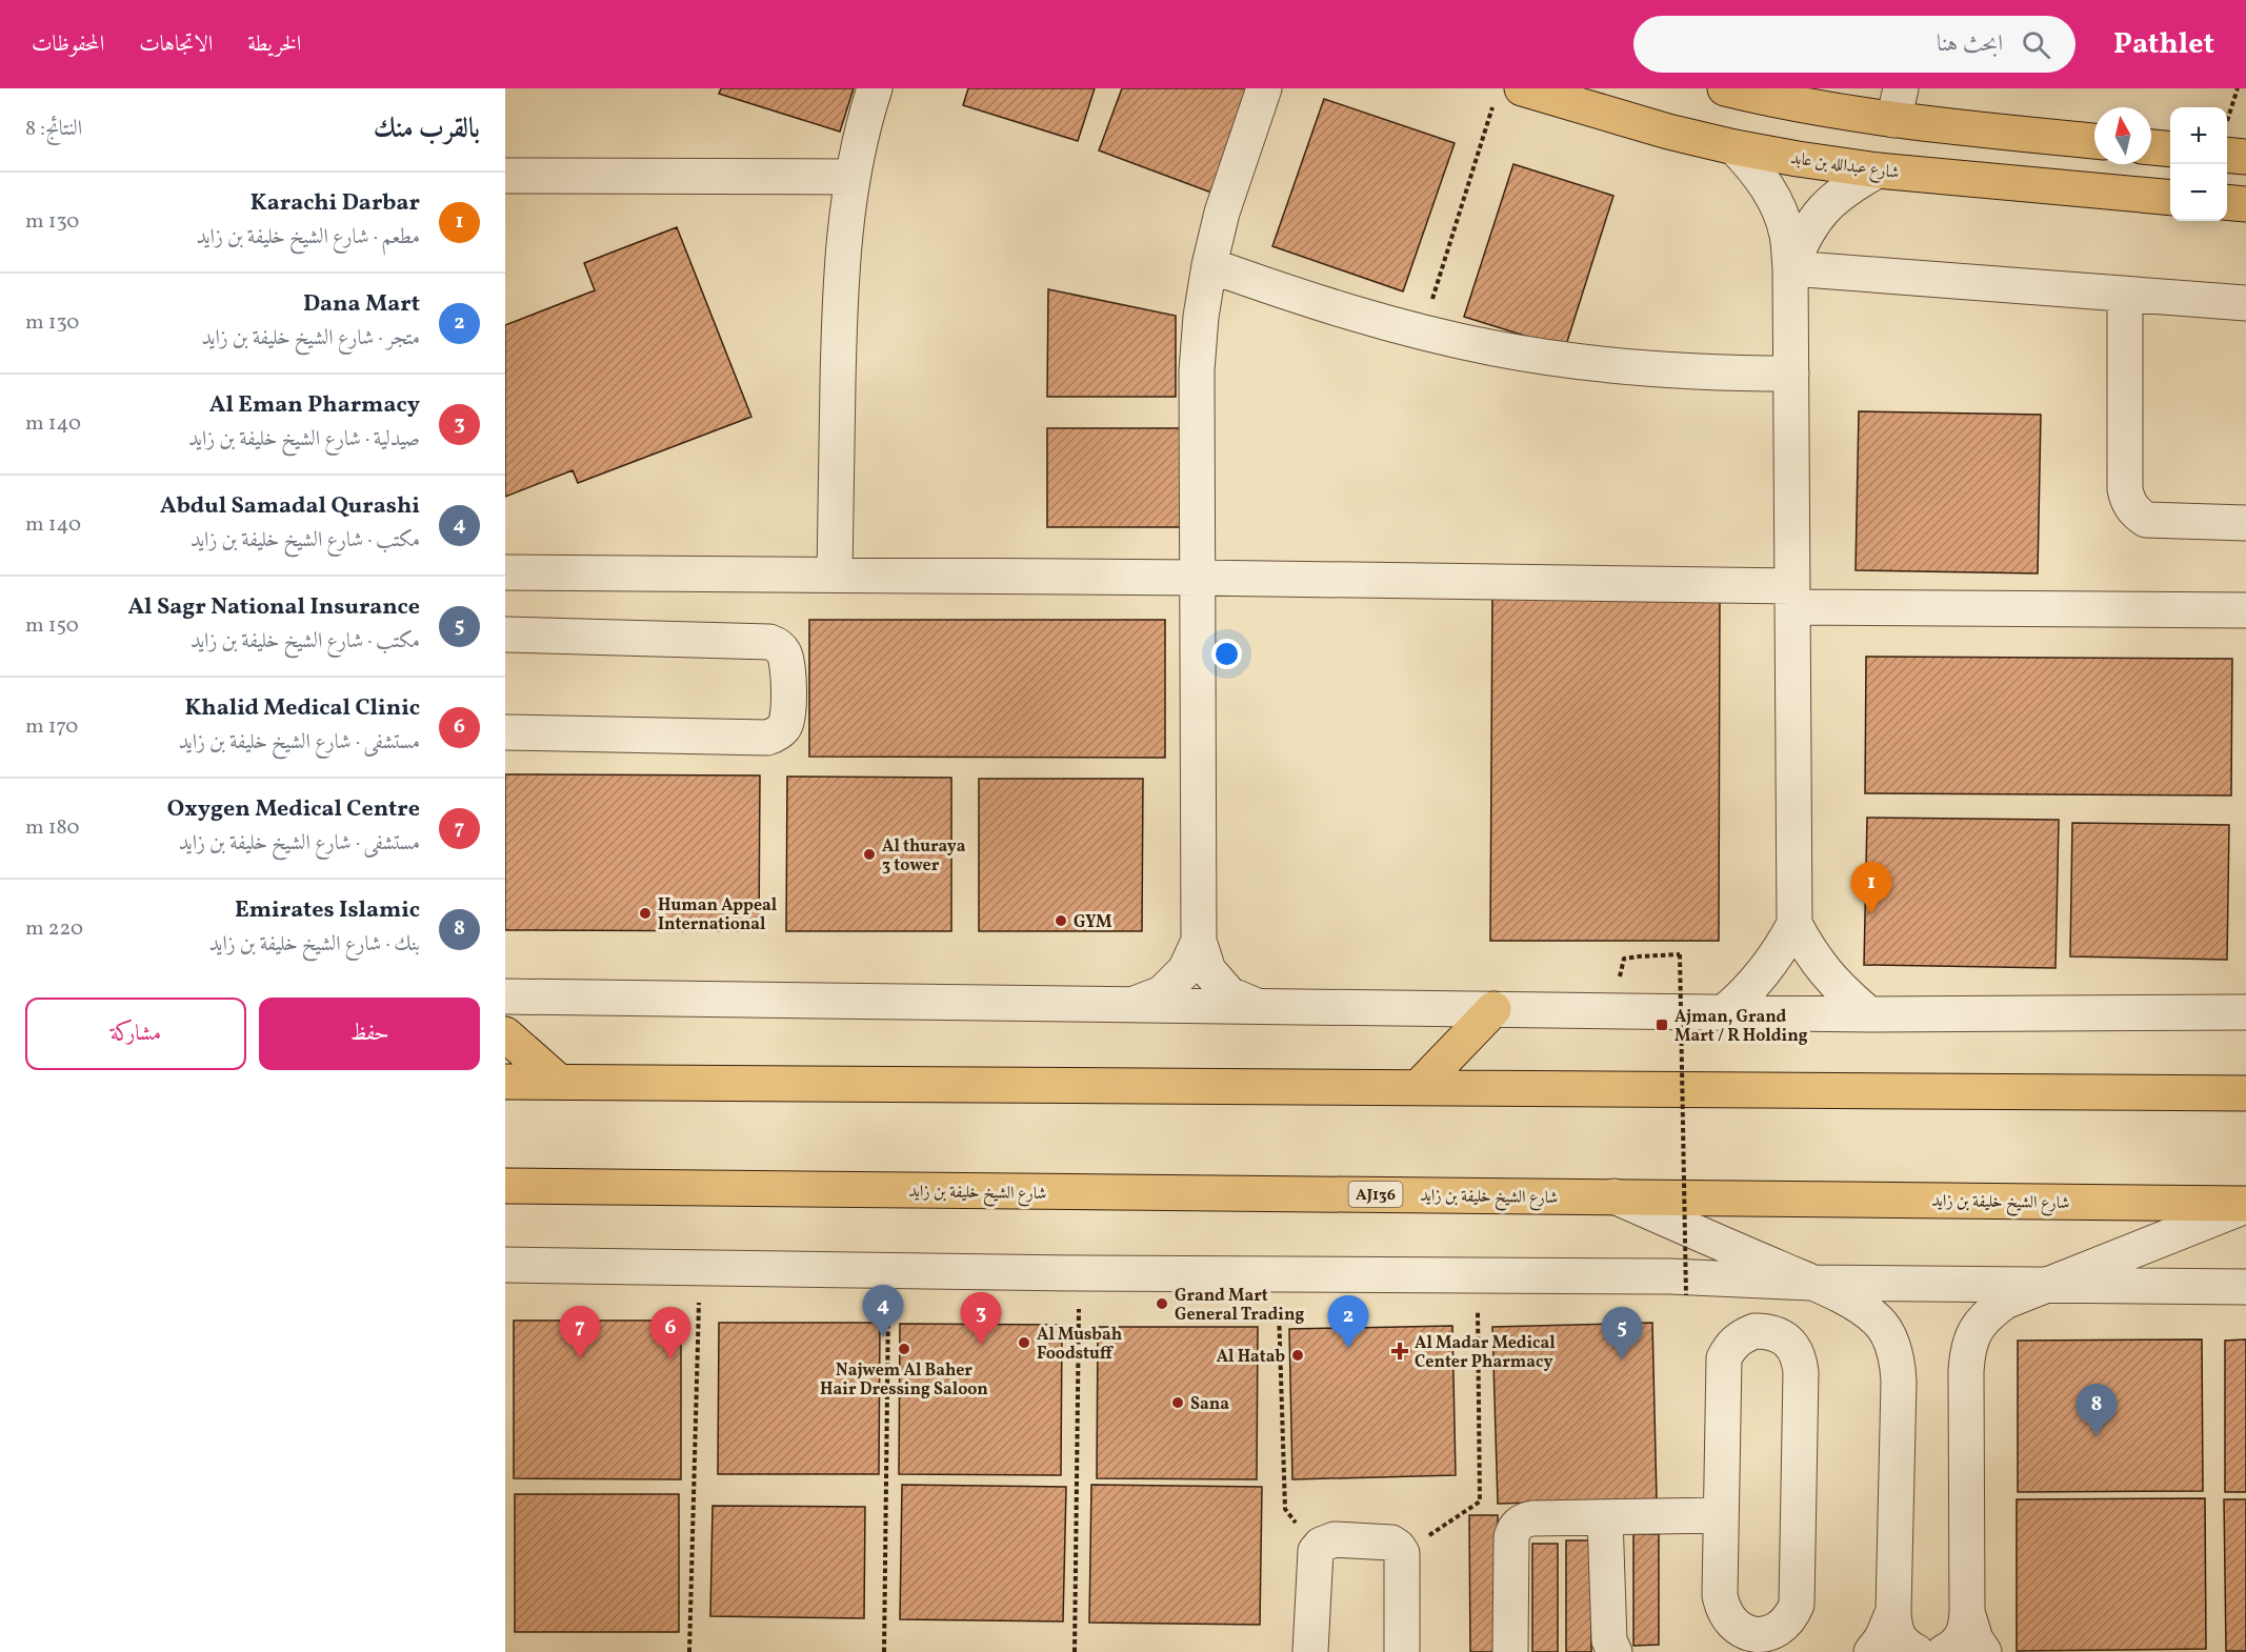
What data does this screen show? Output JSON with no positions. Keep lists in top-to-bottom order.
{
  "streets": {
    "main road": ["شارع عبدالله بن عابد", "شارع الشيخ خليفة بن زايد", "AJ136"]
  },
  "places": {
    "other": [
      "Al thuraya 3 tower",
      "Human Appeal International",
      "GYM",
      "Grand Mart General Trading",
      "Al Musbah Foodstuff",
      "Najwem Al Baher Hair Dressing Saloon",
      "Al Hatab",
      "Sana"
    ],
    "transit": ["Ajman, Grand Mart / R Holding"],
    "health": ["Al Madar Medical Center Pharmacy"]
  },
  "north": "top",
  "page": {
    "header": "Pathlet",
    "search": "ابحث هنا",
    "nav": ["الخريطة", "الاتجاهات", "المحفوظات"],
    "heading": ["بالقرب منك", "النتائج: 8"],
    "map_buttons": ["+", "−"],
    "list": [
      {
        "mark": "1",
        "name": "Karachi Darbar",
        "note": "مطعم · شارع الشيخ خليفة بن زايد",
        "value": "130 m"
      },
      {
        "mark": "2",
        "name": "Dana Mart",
        "note": "متجر · شارع الشيخ خليفة بن زايد",
        "value": "130 m"
      },
      {
        "mark": "3",
        "name": "Al Eman Pharmacy",
        "note": "صيدلية · شارع الشيخ خليفة بن زايد",
        "value": "140 m"
      },
      {
        "mark": "4",
        "name": "Abdul Samadal Qurashi",
        "note": "مكتب · شارع الشيخ خليفة بن زايد",
        "value": "140 m"
      },
      {
        "mark": "5",
        "name": "Al Sagr National Insurance",
        "note": "مكتب · شارع الشيخ خليفة بن زايد",
        "value": "150 m"
      },
      {
        "mark": "6",
        "name": "Khalid Medical Clinic",
        "note": "مستشفى · شارع الشيخ خليفة بن زايد",
        "value": "170 m"
      },
      {
        "mark": "7",
        "name": "Oxygen Medical Centre",
        "note": "مستشفى · شارع الشيخ خليفة بن زايد",
        "value": "180 m"
      },
      {
        "mark": "8",
        "name": "Emirates Islamic",
        "note": "بنك · شارع الشيخ خليفة بن زايد",
        "value": "220 m"
      }
    ],
    "pins": [
      "1",
      "4",
      "3",
      "2",
      "7",
      "5",
      "6",
      "8"
    ],
    "buttons": ["حفظ", "مشاركة"]
  }
}
